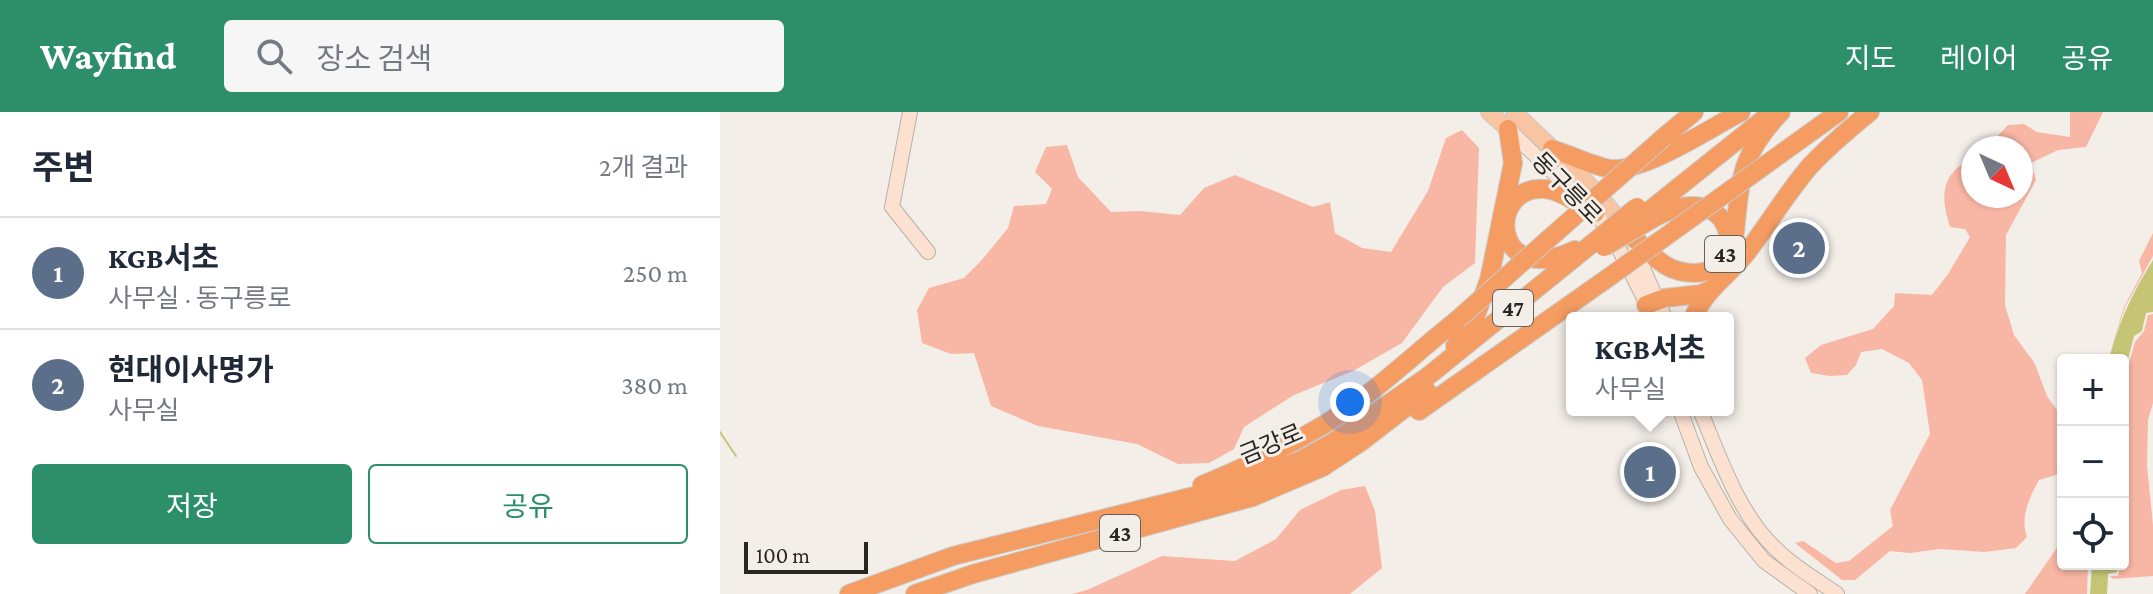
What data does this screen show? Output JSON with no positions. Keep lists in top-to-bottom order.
{
  "streets": {
    "highway": ["43", "47", "금강로"],
    "main road": ["동구릉로"]
  },
  "crossings": [
    ["동구릉로", "43"],
    ["43", "금강로"]
  ],
  "scale_bar": "100 m",
  "north": "bottom right",
  "page": {
    "header": "Wayfind",
    "search": "장소 검색",
    "nav": ["지도", "레이어", "공유"],
    "heading": ["주변", "2개 결과"],
    "list": [
      {
        "mark": "1",
        "name": "KGB서초",
        "note": "사무실 · 동구릉로",
        "value": "250 m"
      },
      {
        "mark": "2",
        "name": "현대이사명가",
        "note": "사무실",
        "value": "380 m"
      }
    ],
    "pins": ["2", "1"],
    "popup": ["KGB서초", "사무실"],
    "map_buttons": ["+", "−"],
    "buttons": ["저장", "공유"],
    "scale": "100 m"
  }
}
